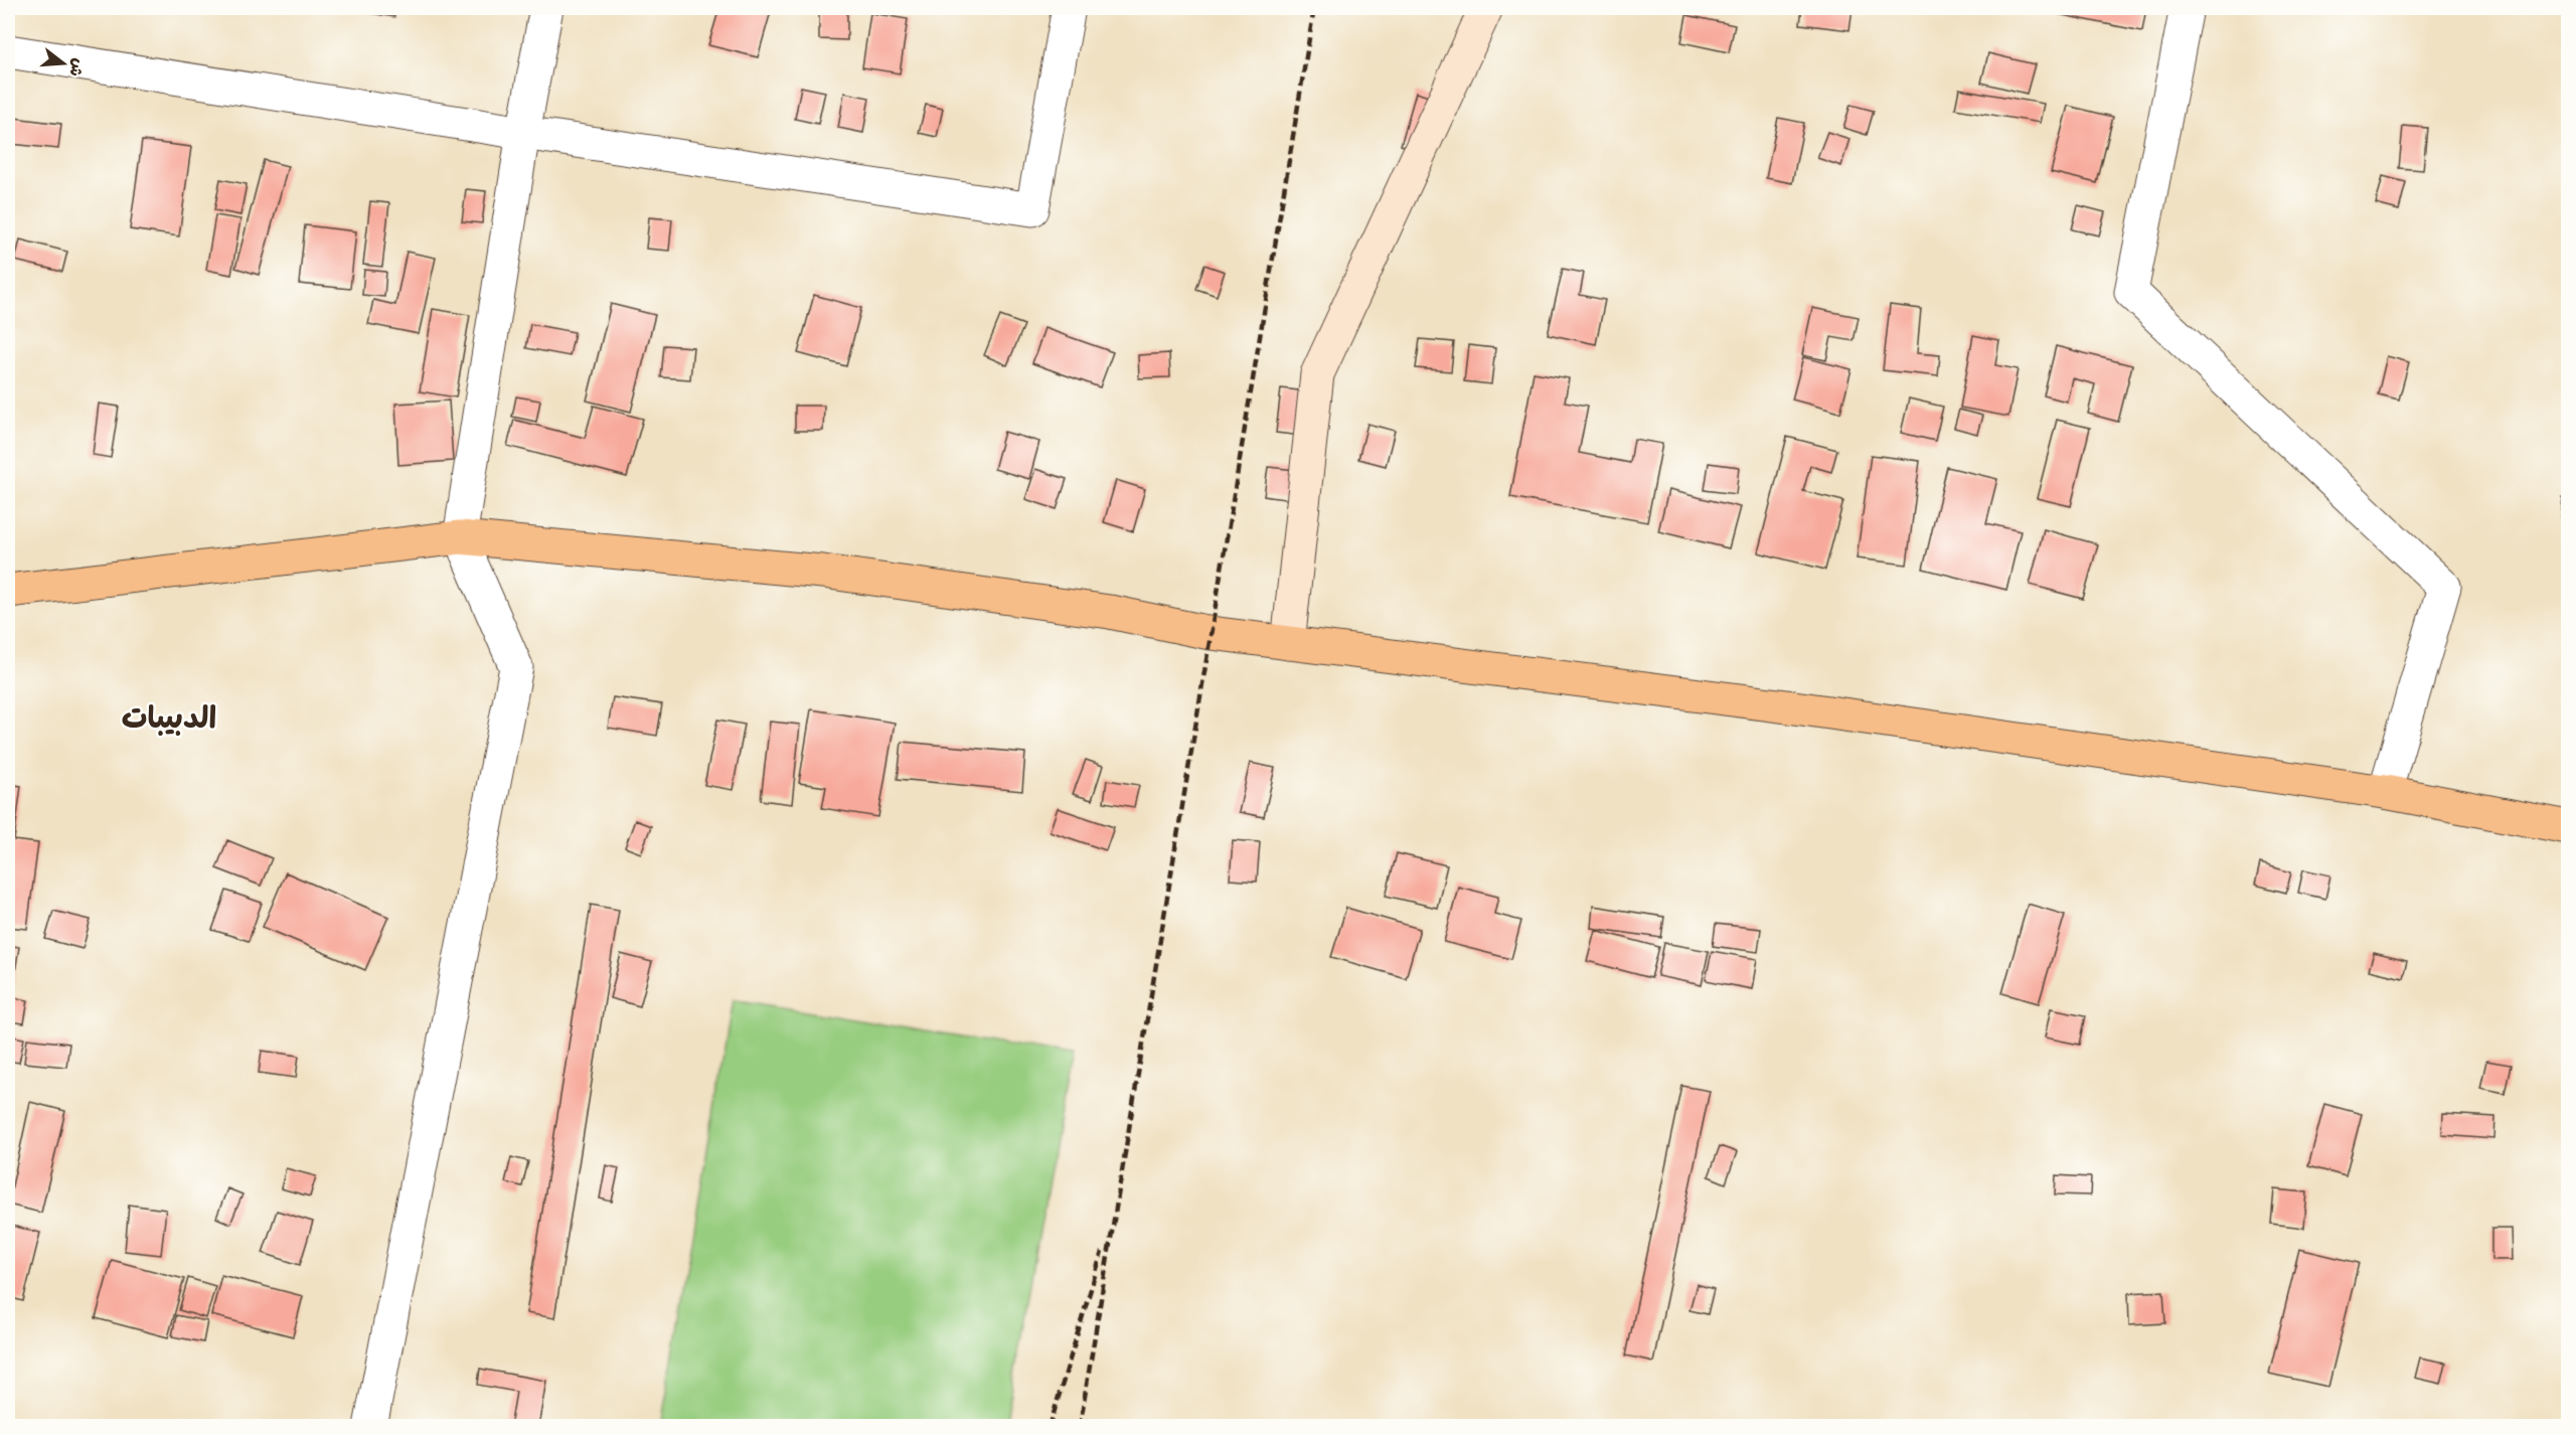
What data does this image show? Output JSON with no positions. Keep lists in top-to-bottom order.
{
  "districts": ["الدبيبات"],
  "north": "right"
}
